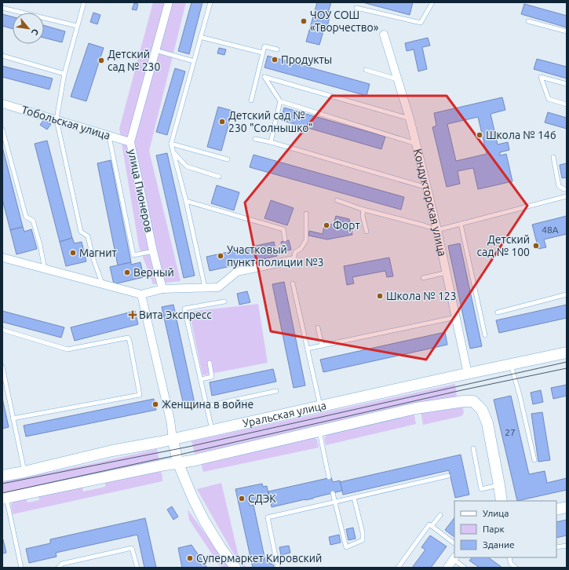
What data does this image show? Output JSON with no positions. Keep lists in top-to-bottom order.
{
  "streets": {
    "main road": ["Уральская улица"],
    "street": ["Тобольская улица", "улица Пионеров", "Кондукторская улица"]
  },
  "crossings": [
    ["Тобольская улица", "улица Пионеров"],
    ["Кондукторская улица", "Уральская улица"]
  ],
  "places": {
    "other": [
      "ЧОУ СОШ «Творчество»",
      "Продукты",
      "Детский сад № 230",
      "Детский сад № 230 \"Солнышко\"",
      "Школа № 146",
      "Форт",
      "Детский сад № 100",
      "Магнит",
      "Участковый пункт полиции №3",
      "Верный",
      "Школа № 123",
      "Женщина в войне",
      "СДЭК",
      "Супермаркет Кировский"
    ],
    "health": ["Вита Экспресс"]
  },
  "house_numbers": ["48А", "27"],
  "legend": ["Улица", "Парк", "Здание"],
  "north": "bottom right"
}
